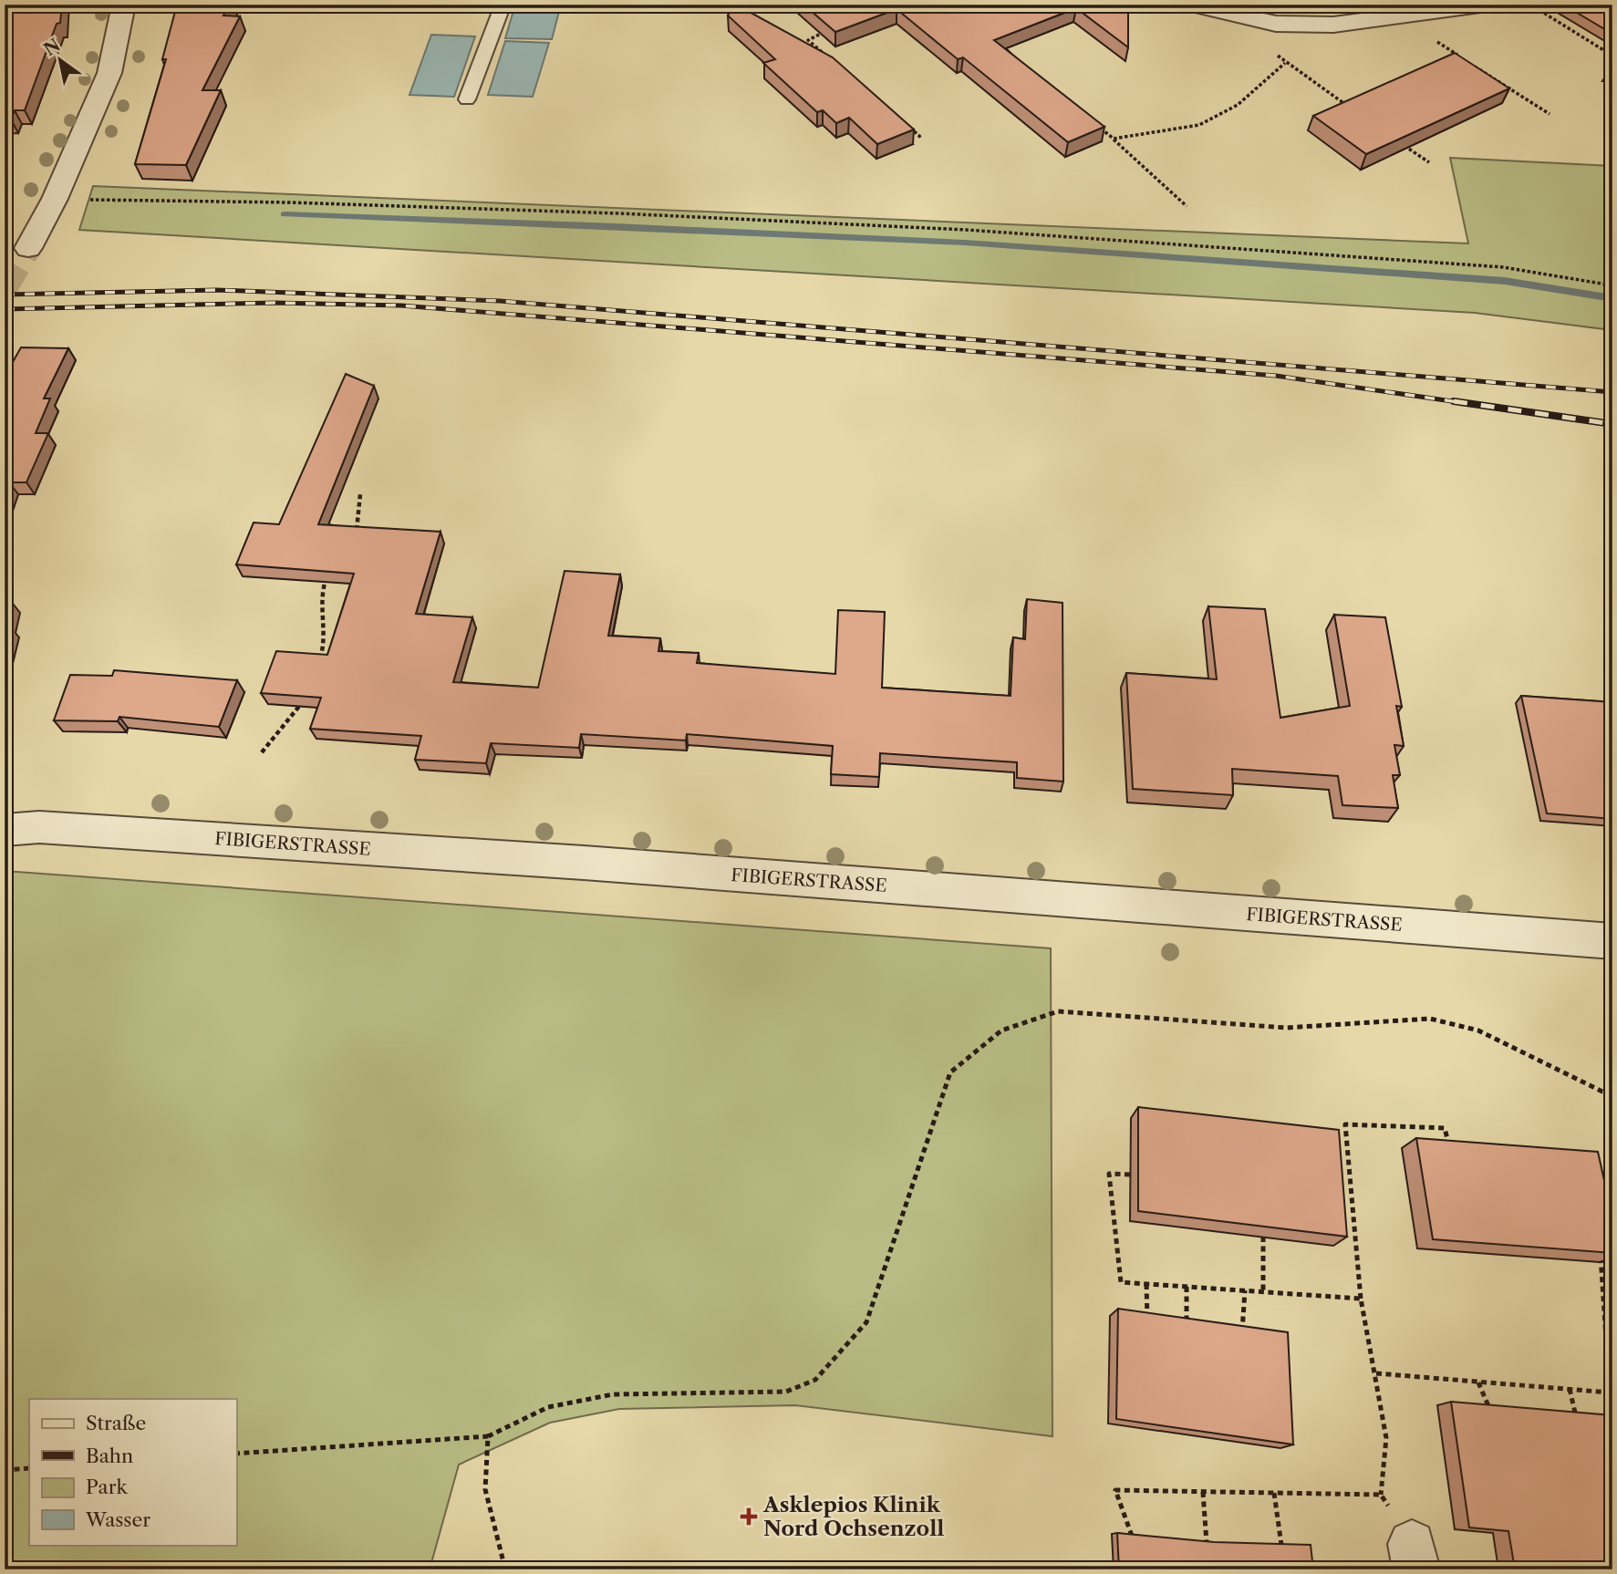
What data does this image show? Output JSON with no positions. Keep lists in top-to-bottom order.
{
  "streets": {
    "street": ["FIBIGERSTRASSE"]
  },
  "places": {
    "health": ["Asklepios Klinik Nord Ochsenzoll"]
  },
  "legend": [
    "Straße",
    "Bahn",
    "Park",
    "Wasser"
  ],
  "north": "top left"
}
